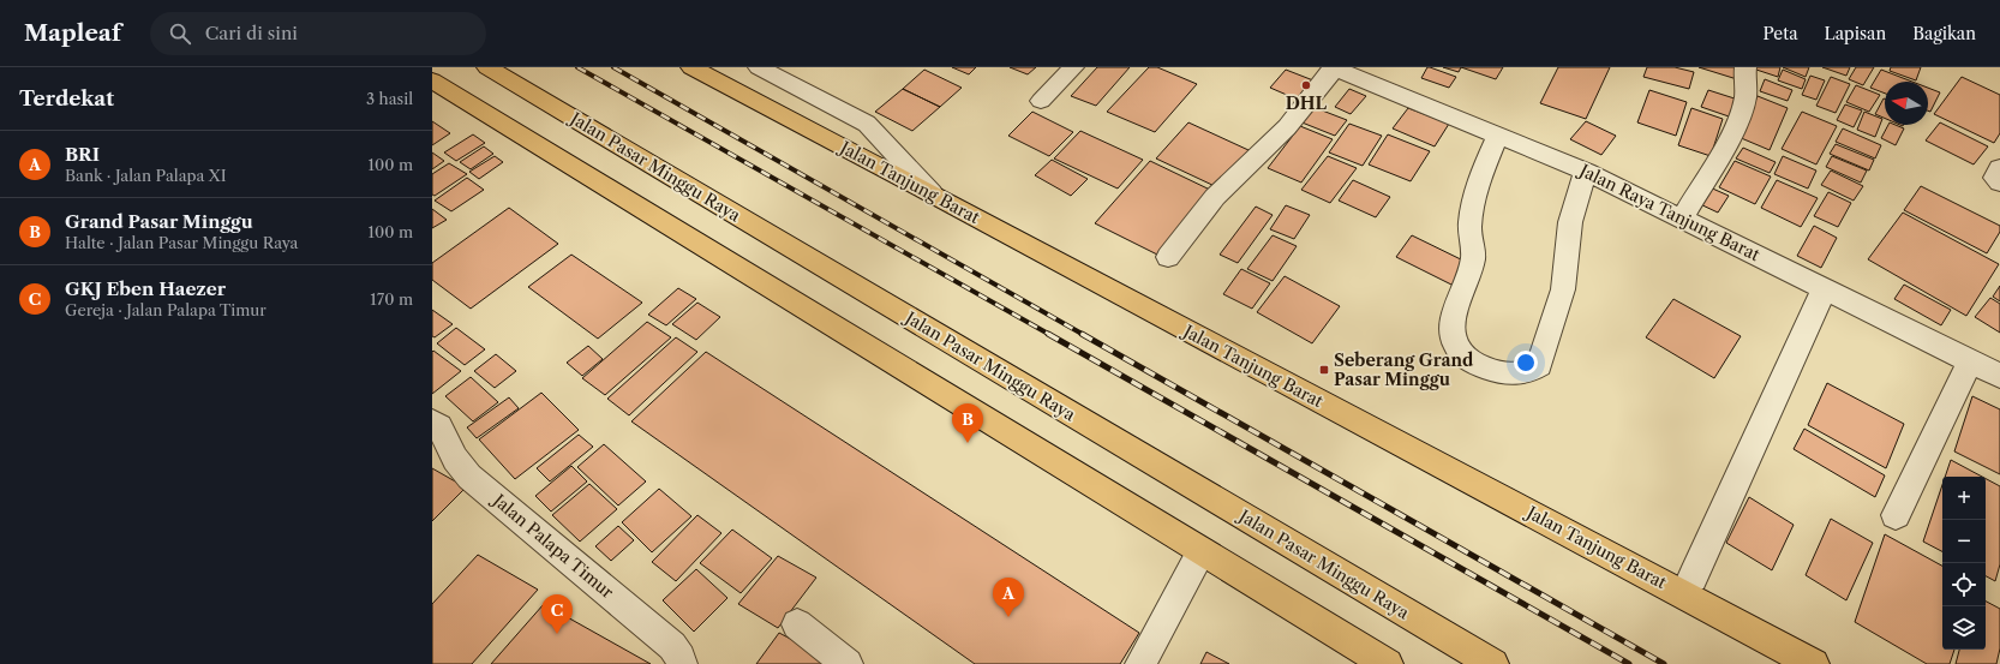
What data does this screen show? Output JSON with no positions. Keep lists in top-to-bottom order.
{
  "streets": {
    "main road": ["Jalan Pasar Minggu Raya", "Jalan Tanjung Barat"],
    "street": ["Jalan Raya Tanjung Barat", "Jalan Palapa Timur"]
  },
  "places": {
    "other": ["DHL"],
    "transit": ["Seberang Grand Pasar Minggu"]
  },
  "north": "left",
  "page": {
    "header": "Mapleaf",
    "search": "Cari di sini",
    "nav": ["Peta", "Lapisan", "Bagikan"],
    "heading": ["Terdekat", "3 hasil"],
    "list": [
      {
        "mark": "A",
        "name": "BRI",
        "note": "Bank · Jalan Palapa XI",
        "value": "100 m"
      },
      {
        "mark": "B",
        "name": "Grand Pasar Minggu",
        "note": "Halte · Jalan Pasar Minggu Raya",
        "value": "100 m"
      },
      {
        "mark": "C",
        "name": "GKJ Eben Haezer",
        "note": "Gereja · Jalan Palapa Timur",
        "value": "170 m"
      }
    ],
    "pins": ["B", "A", "C"],
    "map_buttons": ["+", "−"]
  }
}
